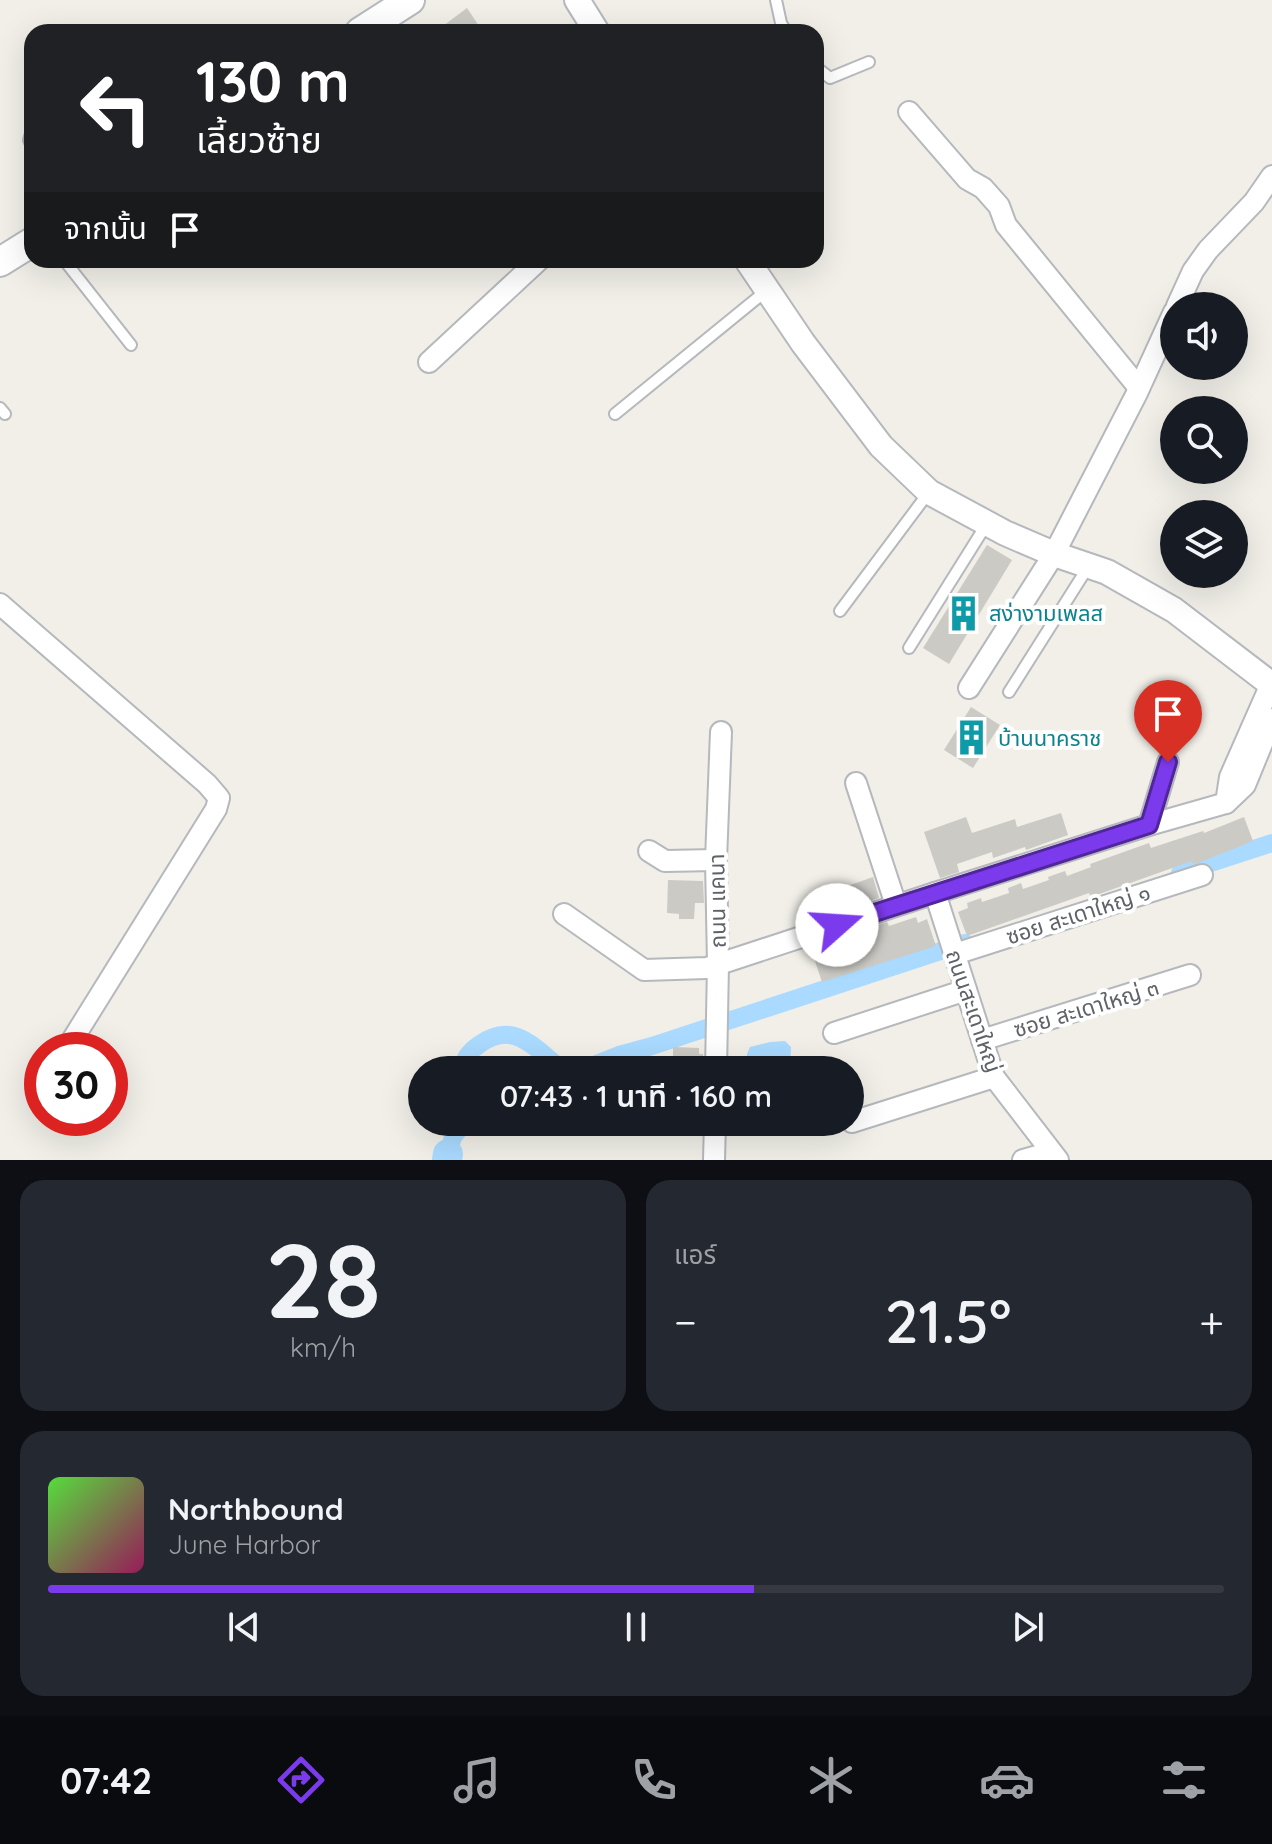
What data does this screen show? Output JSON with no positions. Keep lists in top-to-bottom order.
{
  "streets": {
    "street": [
      "ถนน แคนา",
      "ซอย สะเดาใหญ่ ๑",
      "ซอย สะเดาใหญ่ ๓",
      "ถนนสะเดาใหญ่"
    ]
  },
  "crossings": [
    ["ซอย สะเดาใหญ่ ๑", "ถนนสะเดาใหญ่"],
    ["ซอย สะเดาใหญ่ ๓", "ถนนสะเดาใหญ่"]
  ],
  "places": {
    "building": ["สง่างามเพลส", "บ้านนาคราช"]
  },
  "page": {
    "turn": ["130 m", "เลี้ยวซ้าย"],
    "then": "จากนั้น",
    "limit": "30",
    "trip": "07:43 · 1 นาที · 160 m",
    "tile": [
      ["28", "km/h"],
      "แอร์"
    ],
    "heat": ["−", "21.5°", "+"],
    "song": ["Northbound", "June Harbor"],
    "tabs": "07:42"
  }
}
